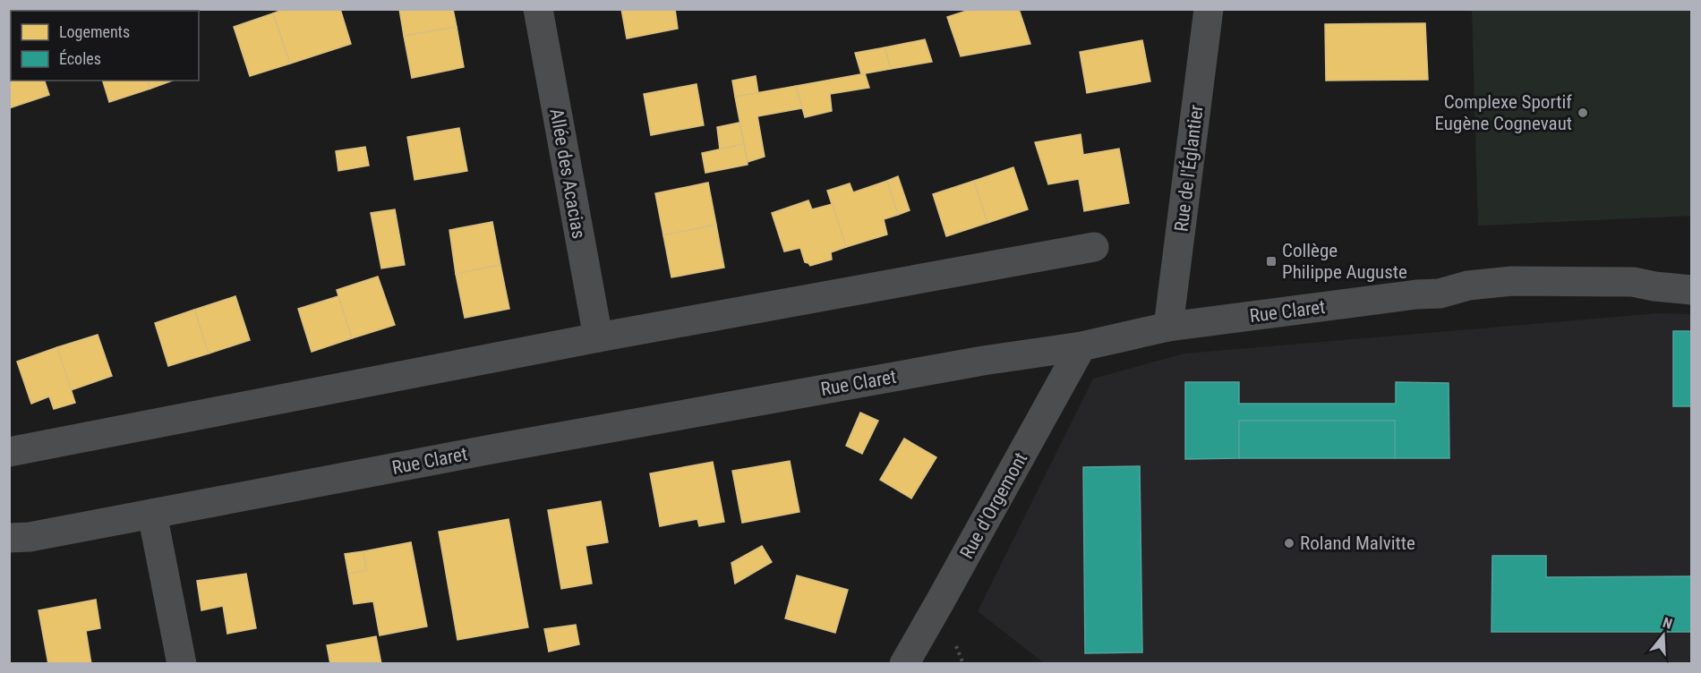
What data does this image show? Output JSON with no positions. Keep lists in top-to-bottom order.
{
  "streets": {
    "street": [
      "Rue de l'Églantier",
      "Allée des Acacias",
      "Rue Claret",
      "Rue d'Orgemont"
    ]
  },
  "crossings": [
    ["Rue de l'Églantier", "Rue Claret"],
    ["Rue Claret", "Rue d'Orgemont"]
  ],
  "places": {
    "other": ["Complexe Sportif Eugène Cognevaut", "Roland Malvitte"],
    "transit": ["Collège Philippe Auguste"]
  },
  "legend": ["Logements", "Écoles"],
  "north": "top"
}
